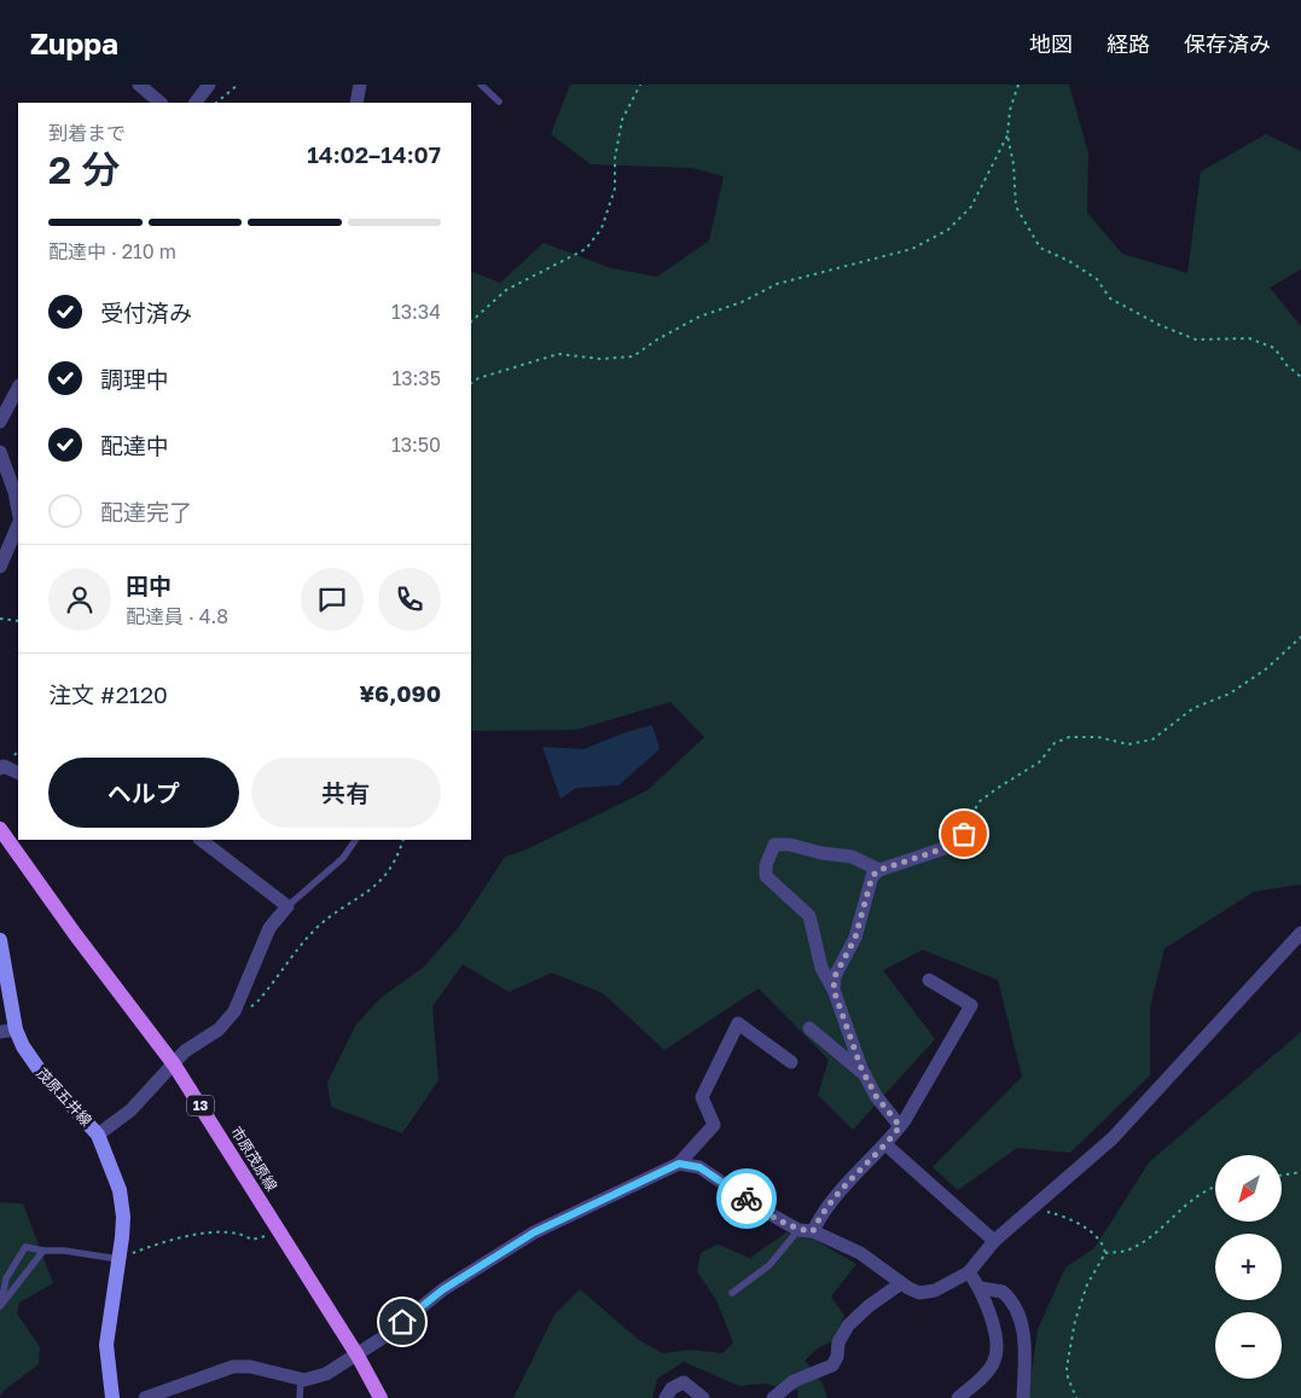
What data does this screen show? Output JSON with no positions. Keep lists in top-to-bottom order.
{
  "streets": {
    "main road": ["茂原五井線", "13", "市原茂原線"]
  },
  "north": "bottom left",
  "page": {
    "header": "Zuppa",
    "nav": ["地図", "経路", "保存済み"],
    "heading": ["2 分", "到着まで", "14:02–14:07"],
    "panel": [
      "田中",
      "配達員 · 4.8",
      "注文 #2120",
      "¥6,090"
    ],
    "bar": "配達中 · 210 m",
    "list": [
      ["受付済み", "13:34"],
      ["調理中", "13:35"],
      ["配達中", "13:50"],
      "配達完了"
    ],
    "buttons": ["ヘルプ", "共有"],
    "map_buttons": ["+", "−"]
  }
}
